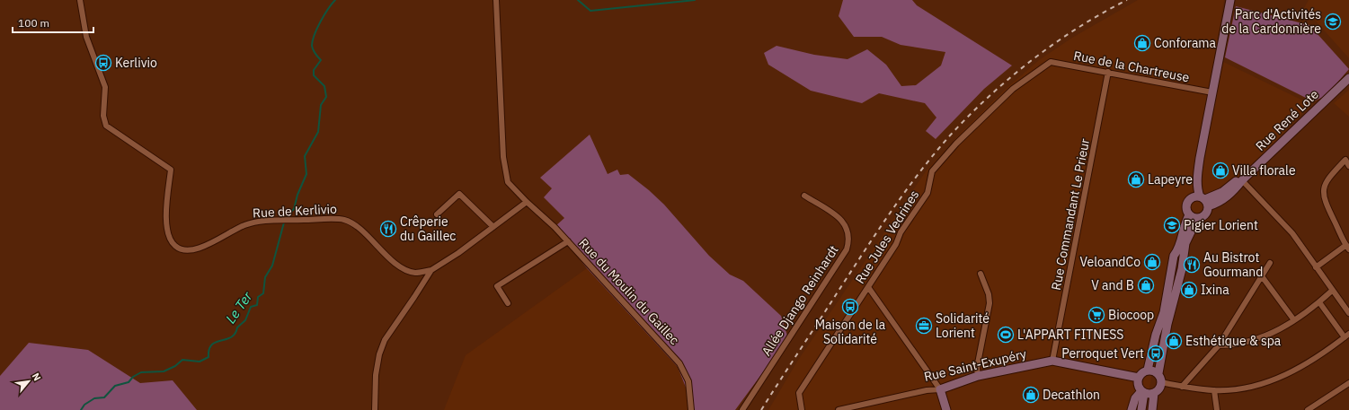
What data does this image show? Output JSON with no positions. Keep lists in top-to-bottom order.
{
  "streets": {
    "main road": ["Rue René Lote", "Rue Saint-Exupéry"],
    "street": [
      "Rue de la Chartreuse",
      "Rue de Kerlivio",
      "Rue Commandant Le Prieur",
      "Rue Jules Vedrines",
      "Rue du Moulin du Gaillec",
      "Allée Django Reinhardt"
    ]
  },
  "crossings": [
    ["Rue de la Chartreuse", "Rue Commandant Le Prieur"],
    ["Rue de la Chartreuse", "Rue Jules Vedrines"],
    ["Rue Commandant Le Prieur", "Rue Saint-Exupéry"]
  ],
  "water": ["Le Ter"],
  "places": {
    "school or university": ["Parc d'Activités de la Cardonnière", "Pigier Lorient"],
    "shop": [
      "Conforama",
      "Villa florale",
      "Lapeyre",
      "VeloandCo",
      "V and B",
      "Ixina",
      "Esthétique & spa",
      "Decathlon"
    ],
    "bus stop": ["Kerlivio", "Maison de la Solidarité", "Perroquet Vert"],
    "restaurant": ["Crêperie du Gaillec", "Au Bistrot Gourmand"],
    "supermarket": ["Biocoop"],
    "office": ["Solidarité Lorient"],
    "sports": ["L'APPART FITNESS"]
  },
  "scale_bar": "100 m",
  "north": "top right"
}
